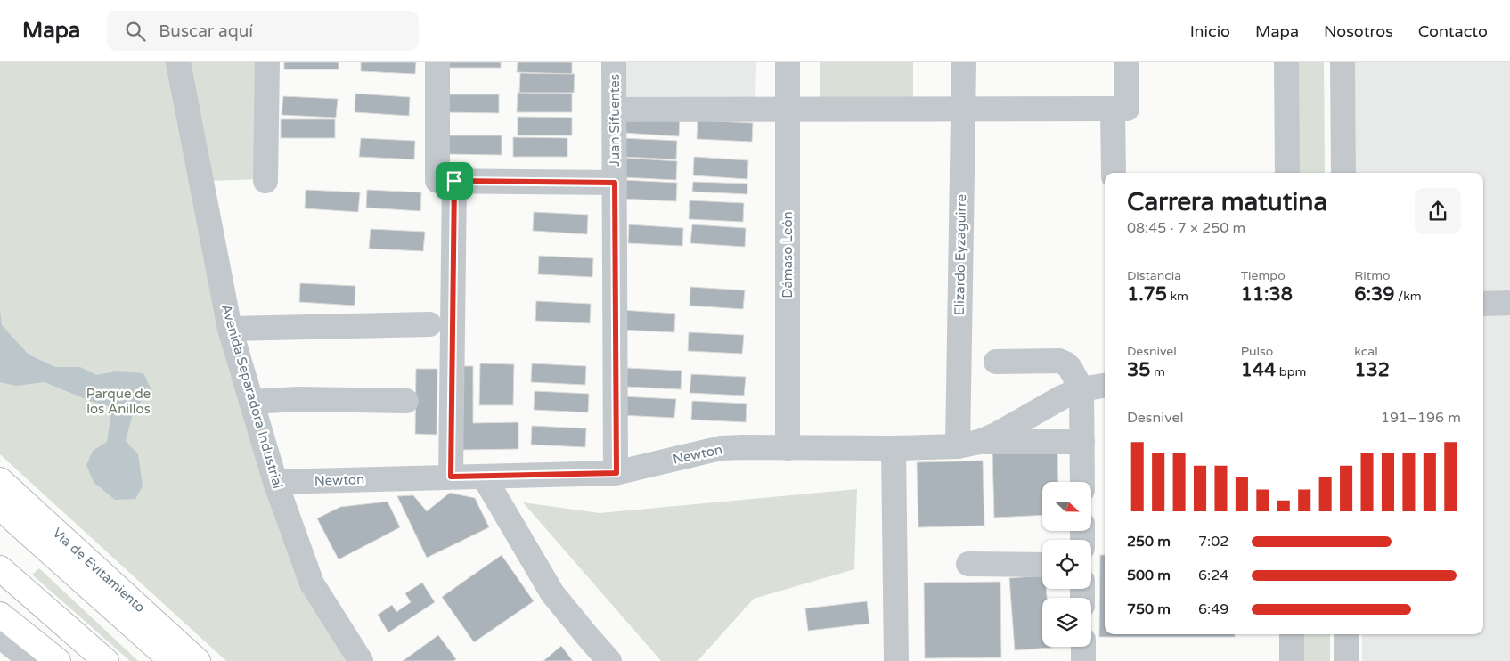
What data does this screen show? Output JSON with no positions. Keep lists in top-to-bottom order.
{
  "streets": {
    "highway": ["Vía de Evitamiento"],
    "street": [
      "Juan Sifuentes",
      "Dámaso León",
      "Elizardo Eyzaguirre",
      "Avenida Separadora Industrial",
      "Newton"
    ]
  },
  "crossings": [
    ["Juan Sifuentes", "Newton"],
    ["Dámaso León", "Newton"],
    ["Elizardo Eyzaguirre", "Newton"],
    ["Avenida Separadora Industrial", "Newton"]
  ],
  "parks": ["Parque de los Anillos"],
  "north": "right",
  "page": {
    "header": "Mapa",
    "search": "Buscar aquí",
    "nav": [
      "Inicio",
      "Mapa",
      "Nosotros",
      "Contacto"
    ],
    "heading": ["Carrera matutina", "08:45 · 7 × 250 m"],
    "stats": [
      ["Distancia", "1.75 km"],
      ["Tiempo", "11:38"],
      ["Ritmo", "6:39 /km"],
      ["Desnivel", "35 m"],
      ["Pulso", "144 bpm"],
      ["kcal", "132"]
    ],
    "chart": ["Desnivel", "191–196 m"],
    "list": [
      {
        "name": "250 m",
        "note": "7:02"
      },
      {
        "name": "500 m",
        "note": "6:24"
      },
      {
        "name": "750 m",
        "note": "6:49"
      }
    ]
  }
}
